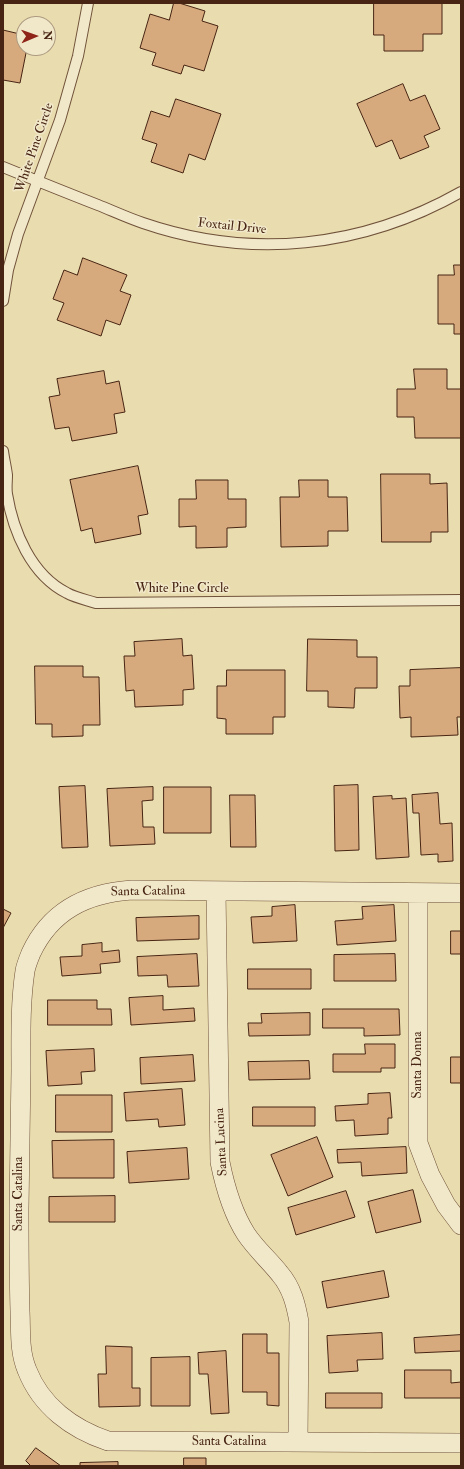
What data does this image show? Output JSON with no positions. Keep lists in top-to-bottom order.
{
  "streets": {
    "street": ["Santa Catalina", "Santa Donna", "Santa Lucina"],
    "lane": ["White Pine Circle", "Foxtail Drive"]
  },
  "crossings": [
    ["White Pine Circle", "Foxtail Drive"],
    ["Santa Catalina", "Santa Donna"],
    ["Santa Catalina", "Santa Lucina"]
  ],
  "north": "right"
}
